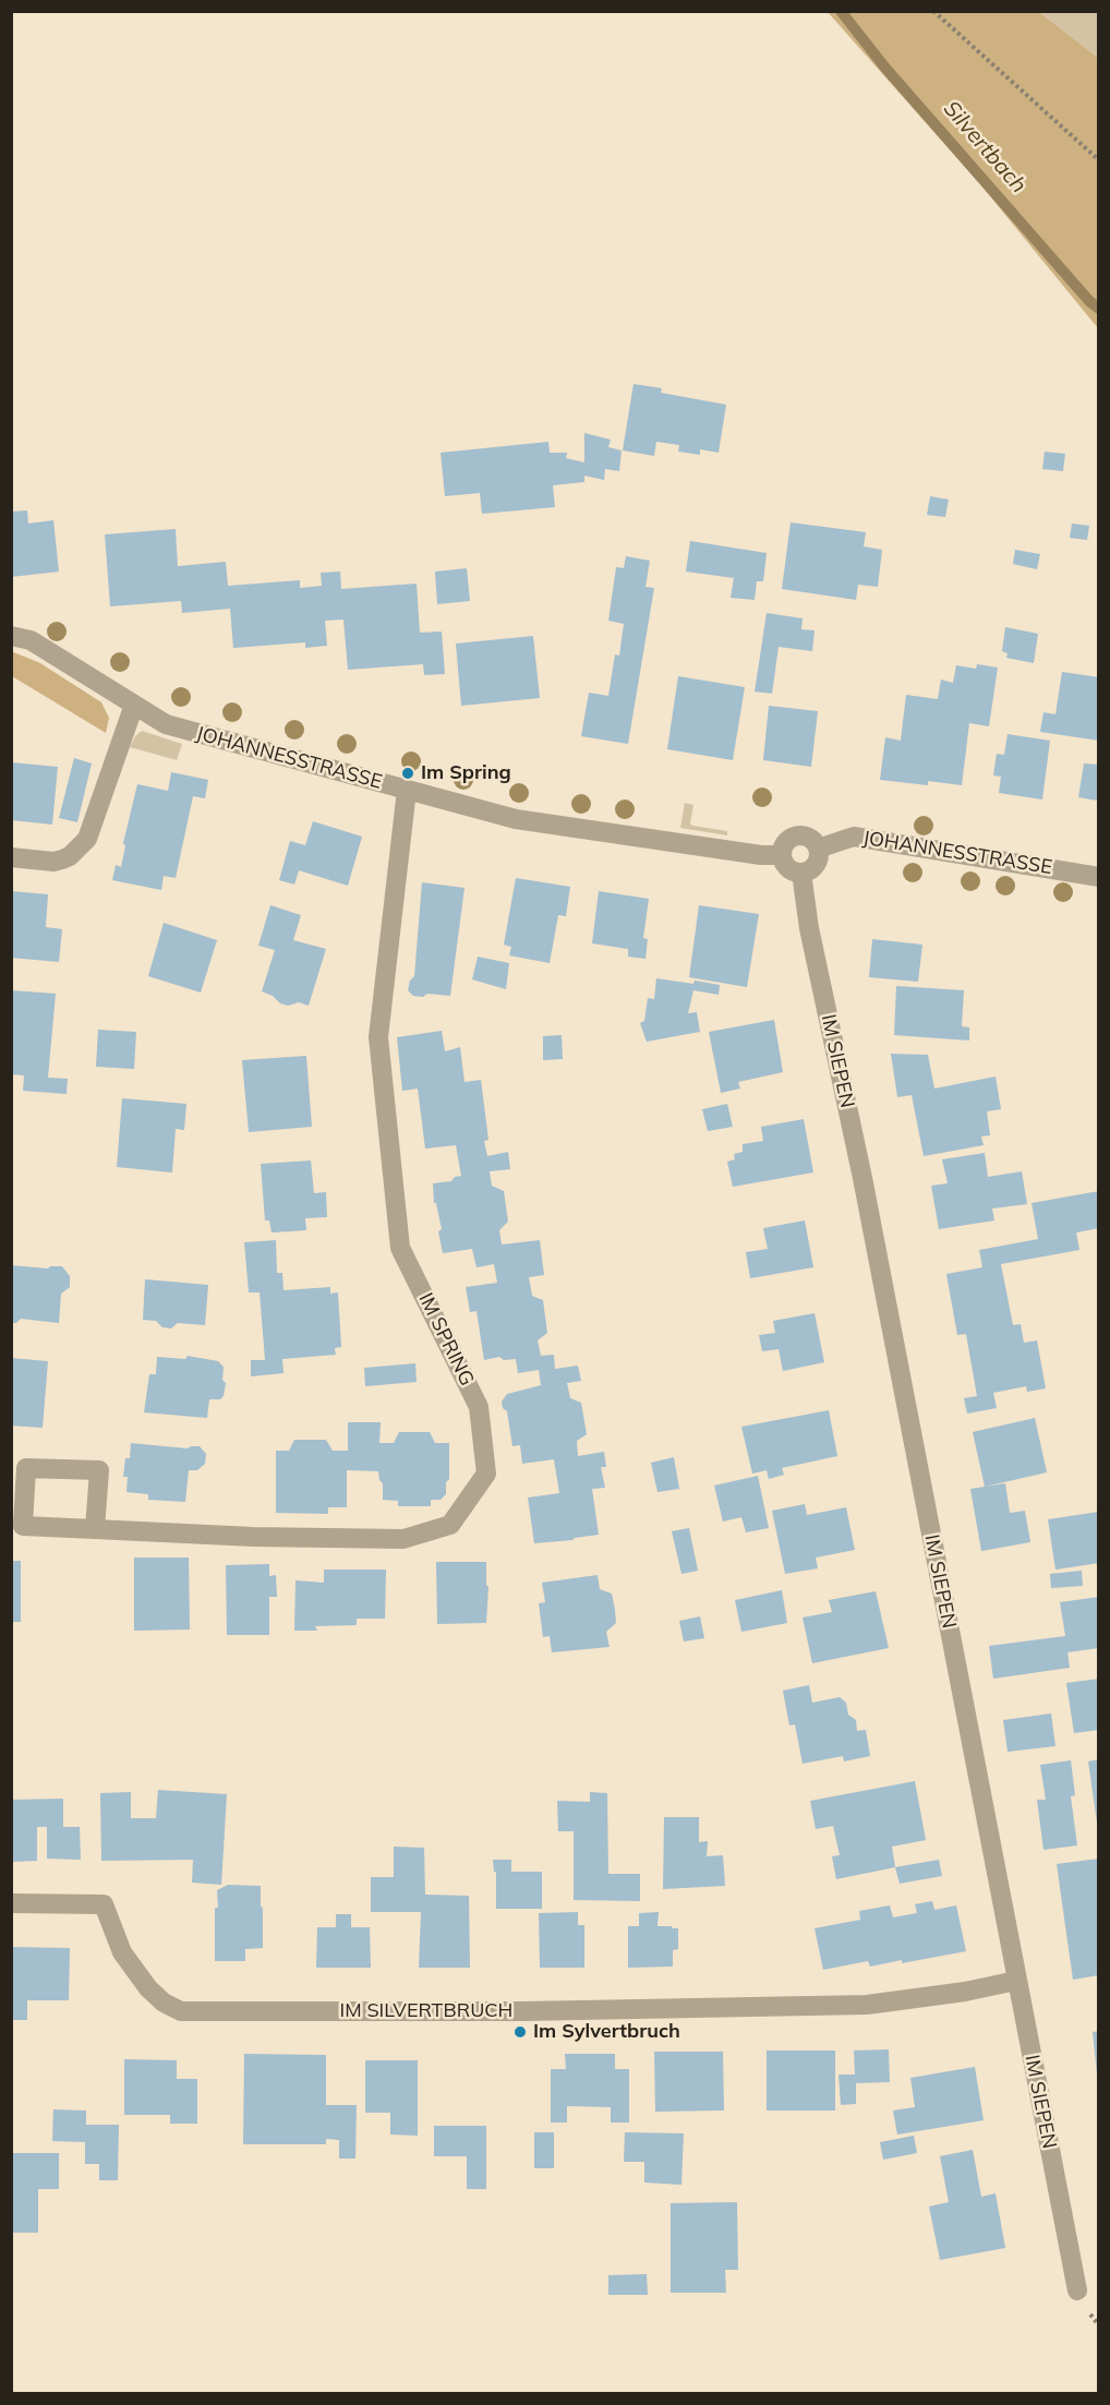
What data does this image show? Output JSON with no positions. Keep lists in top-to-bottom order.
{
  "streets": {
    "street": [
      "JOHANNESSTRASSE",
      "IM SIEPEN",
      "IM SPRING",
      "IM SILVERTBRUCH"
    ]
  },
  "crossings": [
    ["JOHANNESSTRASSE", "IM SIEPEN"],
    ["JOHANNESSTRASSE", "IM SPRING"],
    ["IM SIEPEN", "IM SILVERTBRUCH"]
  ],
  "water": ["Silvertbach"],
  "places": ["Im Spring", "Im Sylvertbruch"]
}
